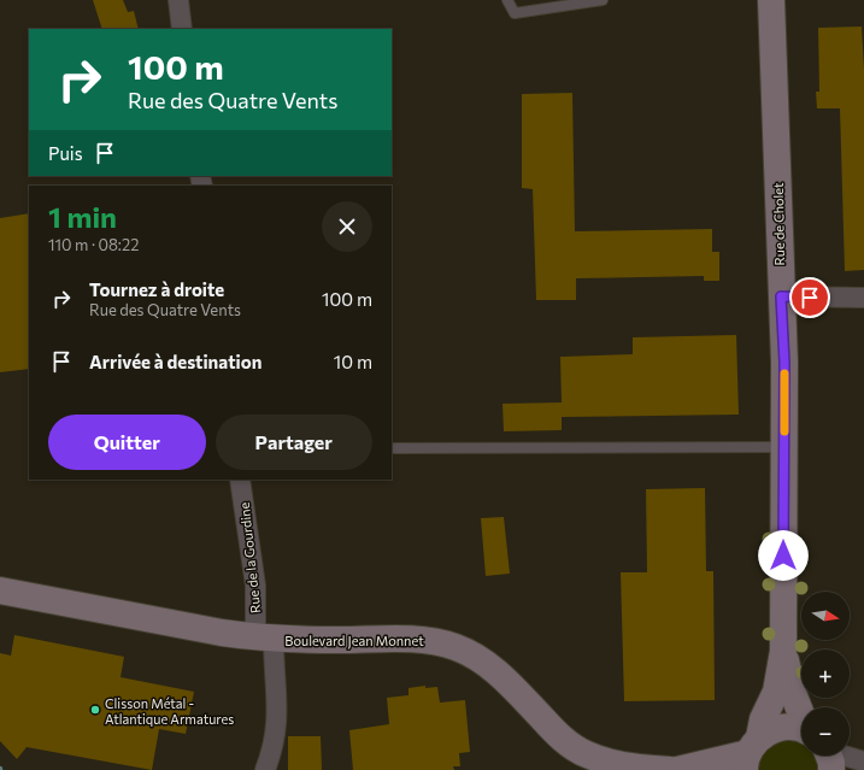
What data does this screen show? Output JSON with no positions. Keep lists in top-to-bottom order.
{
  "streets": {
    "main road": ["Rue de Cholet", "Boulevard Jean Monnet"],
    "street": ["Rue de la Gourdine"]
  },
  "crossings": [
    ["Rue de la Gourdine", "Boulevard Jean Monnet"]
  ],
  "places": ["Clisson Métal - Atlantique Armatures"],
  "north": "right",
  "page": {
    "turn": ["100 m", "Rue des Quatre Vents"],
    "then": "Puis",
    "heading": ["1 min", "110 m · 08:22"],
    "list": [
      {
        "name": "Tournez à droite",
        "note": "Rue des Quatre Vents",
        "value": "100 m"
      },
      {
        "name": "Arrivée à destination",
        "value": "10 m"
      }
    ],
    "buttons": ["Quitter", "Partager"],
    "map_buttons": ["+", "−"]
  }
}
